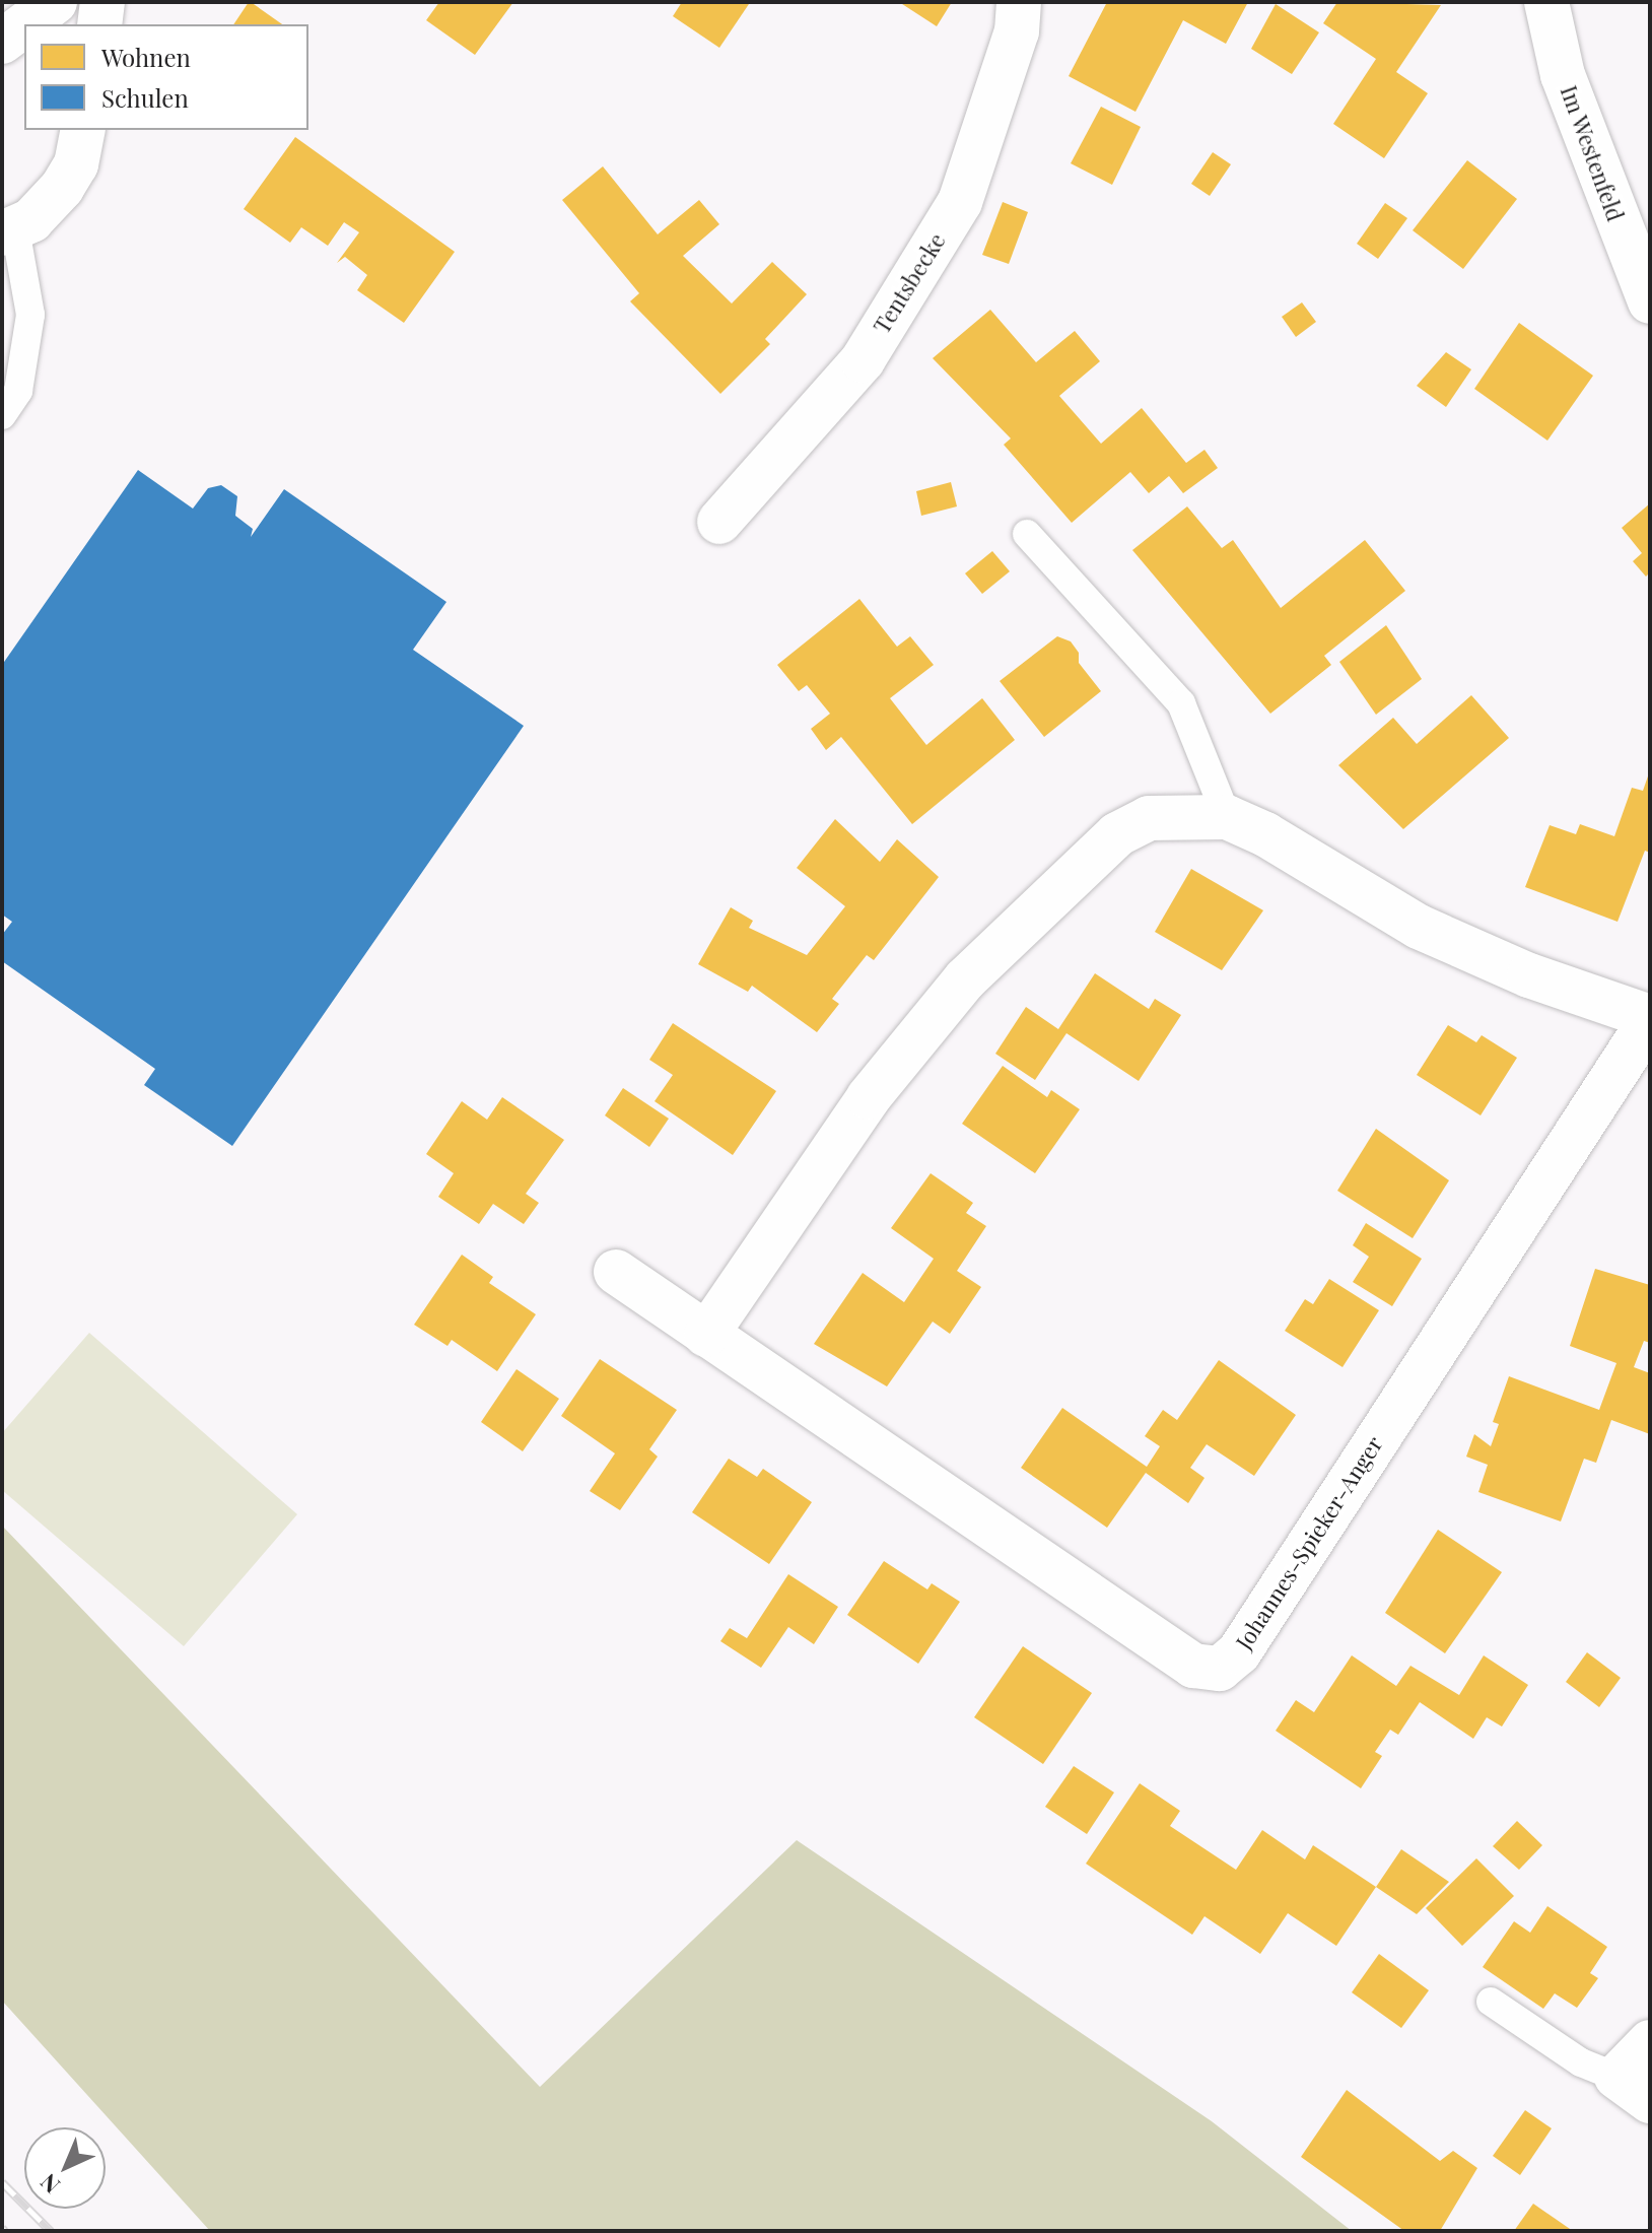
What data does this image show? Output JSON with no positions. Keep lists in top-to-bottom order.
{
  "streets": {
    "street": ["Im Westenfeld", "Tentsbecke", "Johannes-Spieker-Anger"]
  },
  "legend": ["Wohnen", "Schulen"],
  "north": "bottom left"
}
